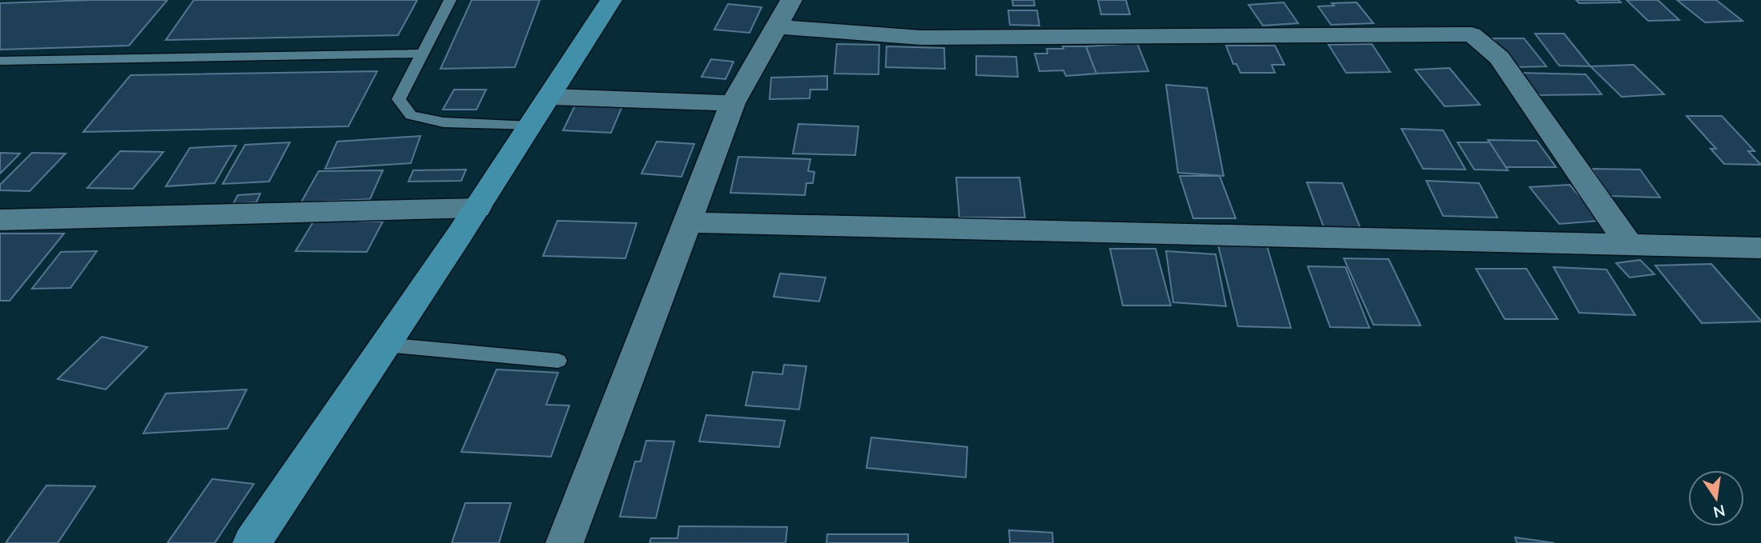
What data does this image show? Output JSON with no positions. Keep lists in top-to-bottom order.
{
  "north": "bottom"
}
